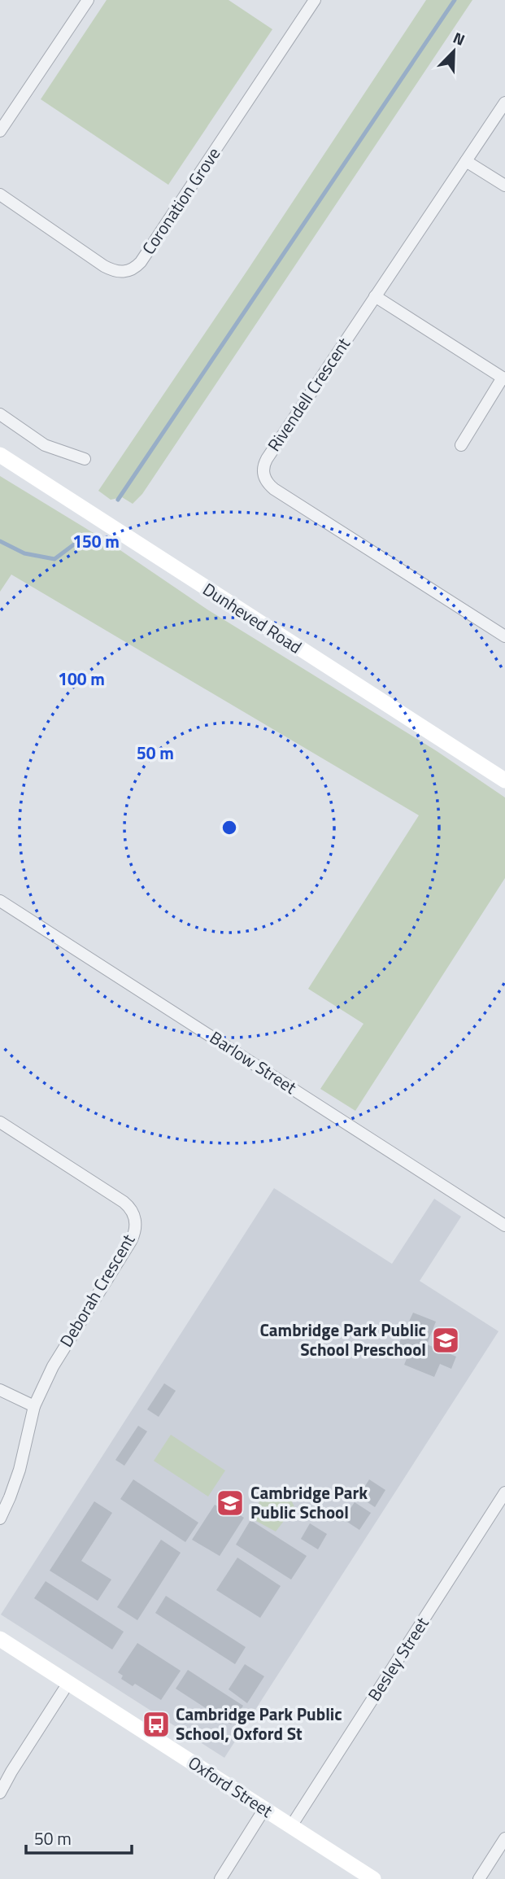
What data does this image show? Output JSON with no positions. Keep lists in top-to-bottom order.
{
  "streets": {
    "main road": ["Dunheved Road", "Oxford Street"],
    "street": [
      "Coronation Grove",
      "Rivendell Crescent",
      "Barlow Street",
      "Deborah Crescent",
      "Besley Street"
    ]
  },
  "crossings": [
    ["Besley Street", "Oxford Street"]
  ],
  "places": {
    "school or university": ["Cambridge Park Public School Preschool", "Cambridge Park Public School"],
    "bus stop": ["Cambridge Park Public School, Oxford St"]
  },
  "scale_bar": "50 m",
  "north": "top right",
  "rings": ["150 m", "100 m", "50 m"]
}
